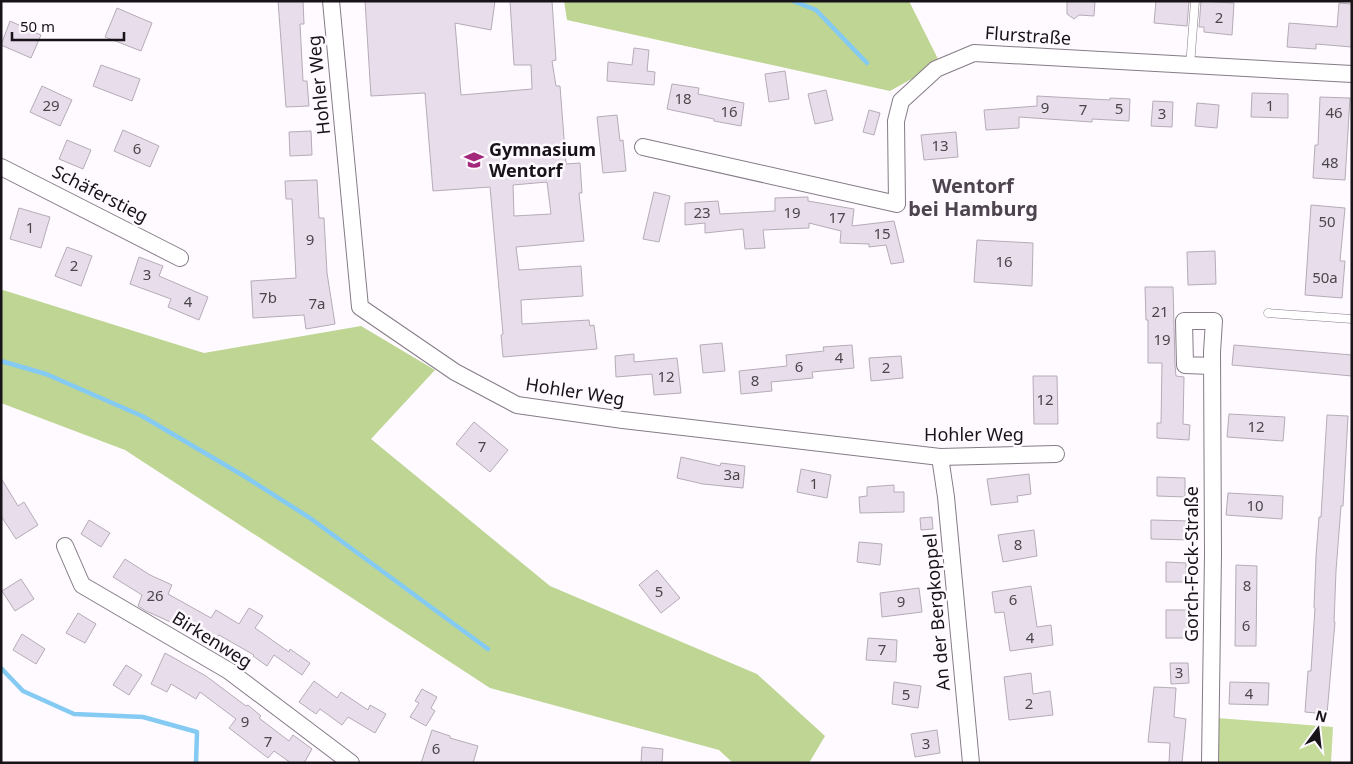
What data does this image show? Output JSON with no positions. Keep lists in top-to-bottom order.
{
  "streets": {
    "street": [
      "Flurstraße",
      "Hohler Weg",
      "Schäferstieg",
      "Gorch-Fock-Straße",
      "An der Bergkoppel",
      "Birkenweg"
    ]
  },
  "crossings": [
    ["Hohler Weg", "An der Bergkoppel"]
  ],
  "districts": ["Wentorf bei Hamburg"],
  "places": {
    "school or university": ["Gymnasium Wentorf"]
  },
  "house_numbers": [
    "2",
    "18",
    "29",
    "1",
    "9",
    "5",
    "7",
    "16",
    "46",
    "3",
    "13",
    "6",
    "48",
    "23",
    "19",
    "17",
    "50",
    "1",
    "15",
    "9",
    "16",
    "2",
    "3",
    "50a",
    "7b",
    "4",
    "7a",
    "21",
    "19",
    "4",
    "6",
    "2",
    "12",
    "8",
    "12",
    "12",
    "7",
    "3a",
    "1",
    "10",
    "8",
    "8",
    "5",
    "26",
    "6",
    "9",
    "6",
    "4",
    "7",
    "3",
    "4",
    "5",
    "2",
    "9",
    "7",
    "3",
    "6"
  ],
  "scale_bar": "50 m",
  "north": "top"
}
